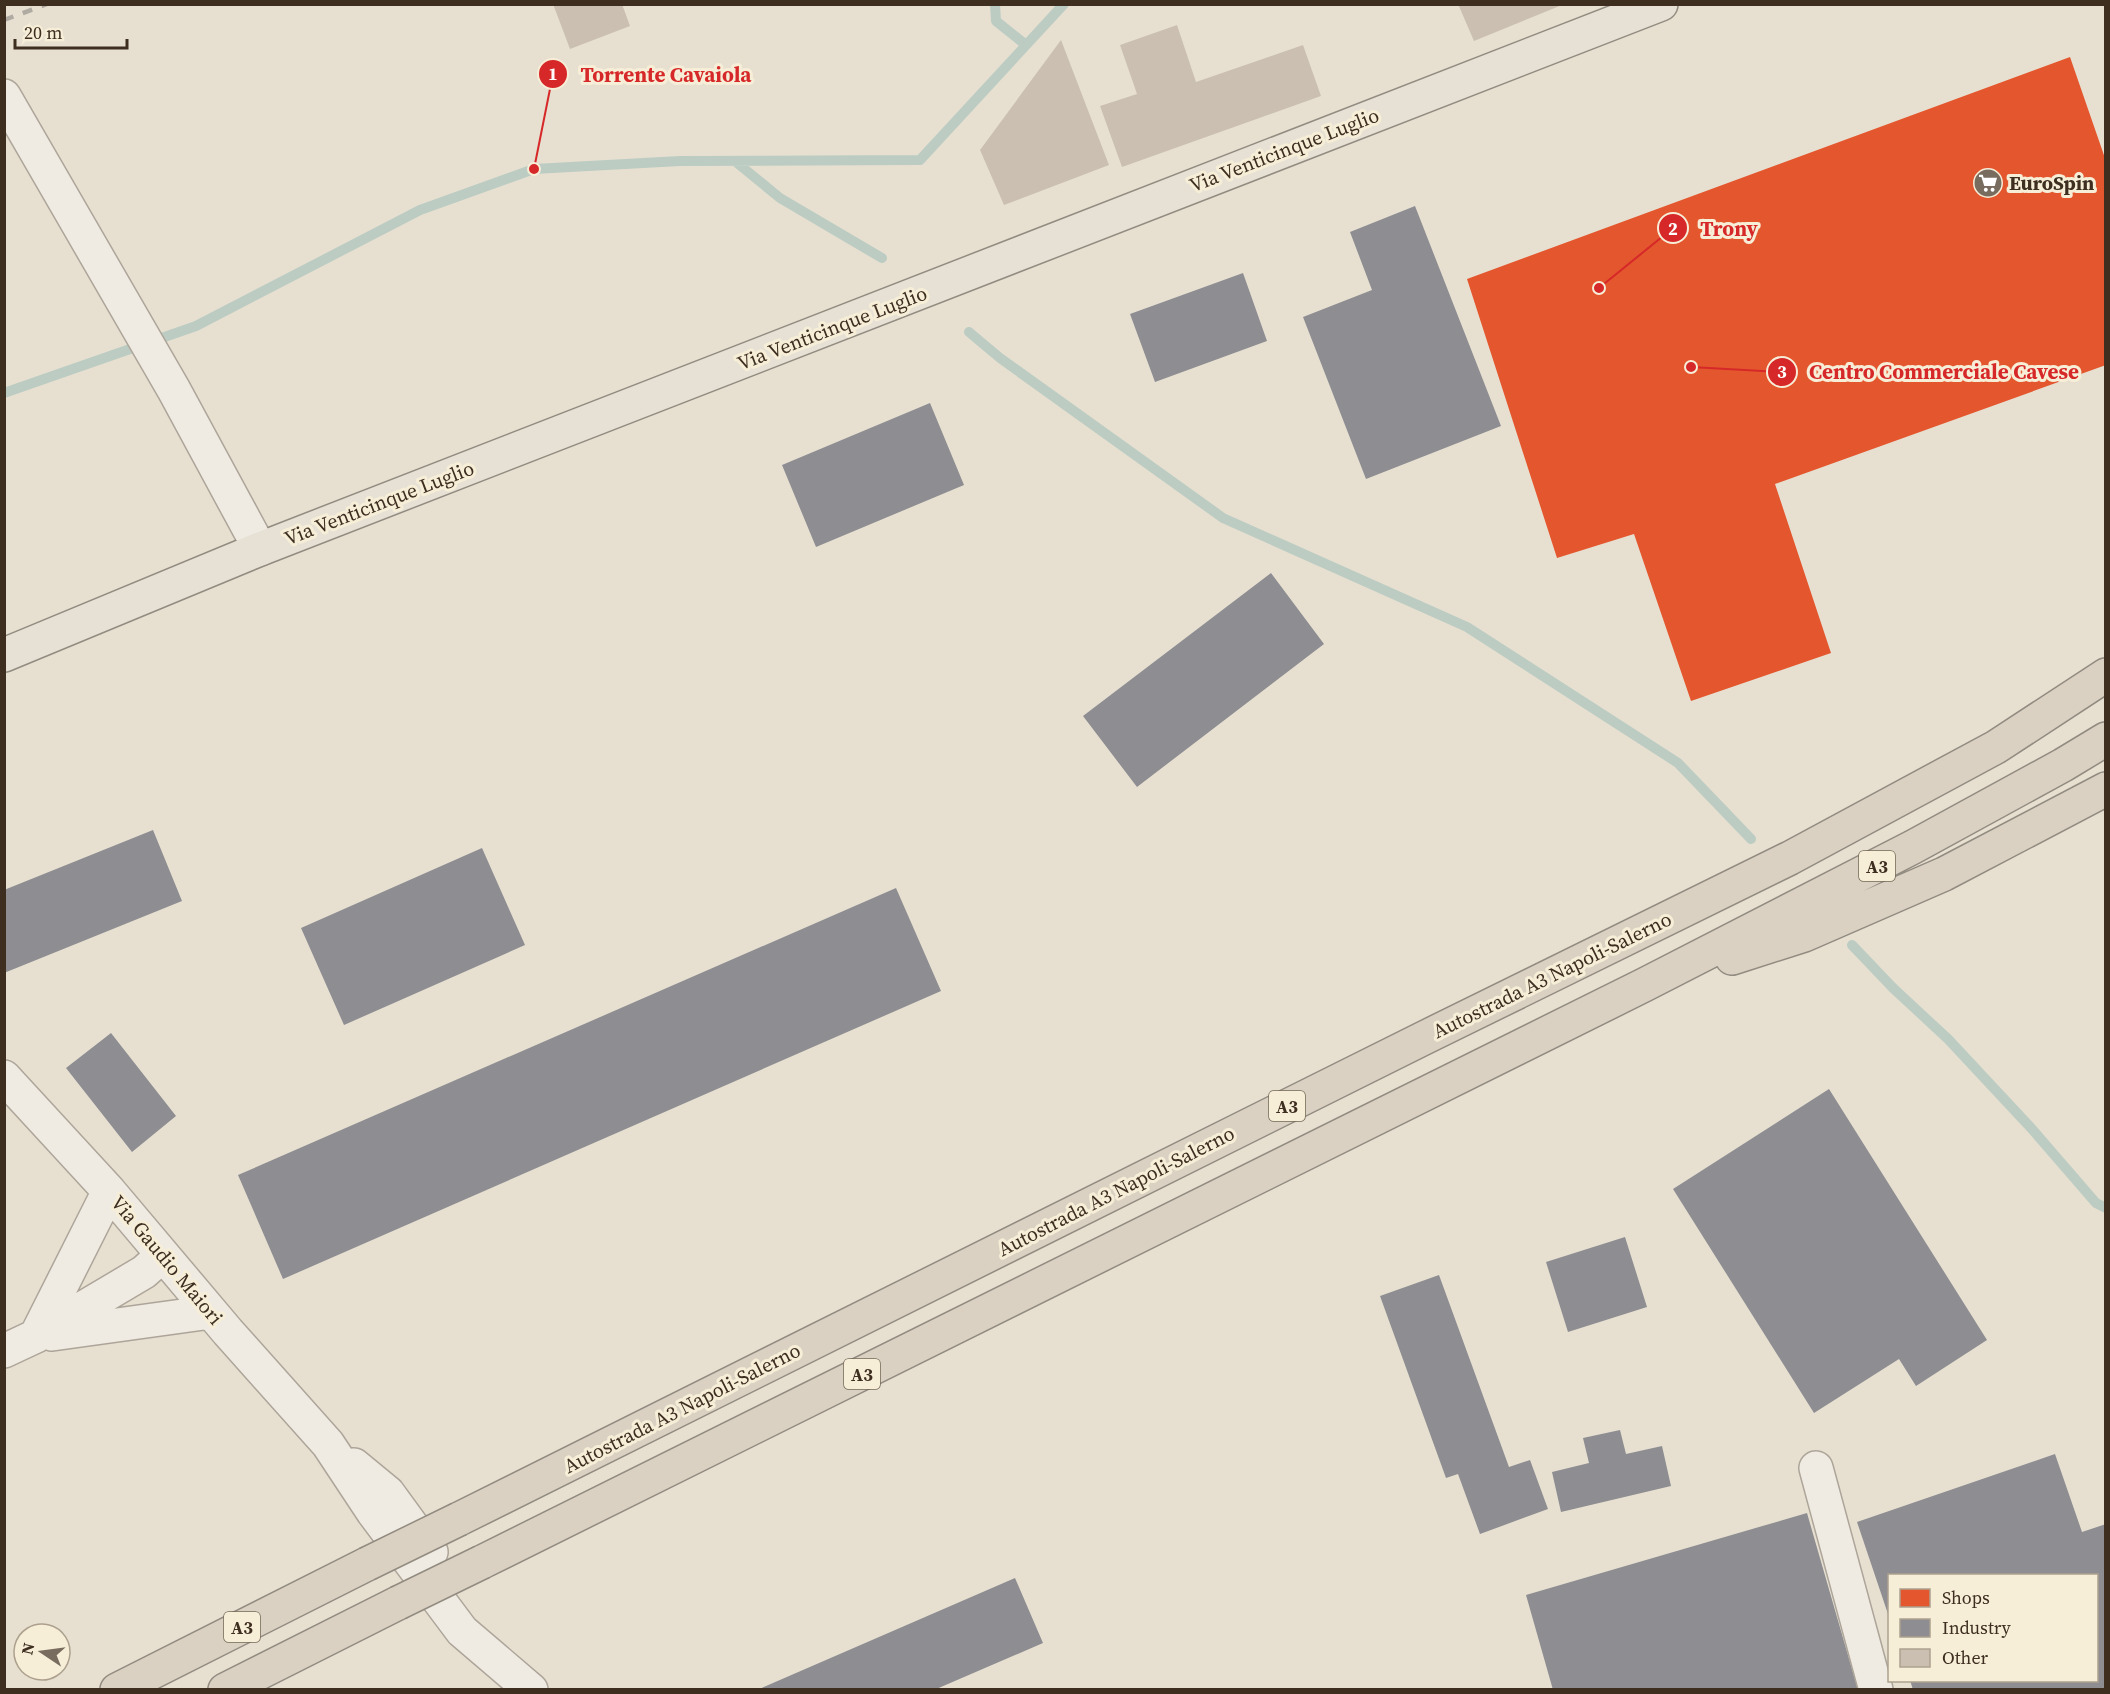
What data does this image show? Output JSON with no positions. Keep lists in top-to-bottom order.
{
  "streets": {
    "highway": ["A3", "Autostrada A3 Napoli-Salerno"],
    "main road": ["Via Venticinque Luglio"],
    "street": ["Via Gaudio Maiori"]
  },
  "places": {
    "other": ["Torrente Cavaiola", "Trony", "Centro Commerciale Cavese"],
    "supermarket": ["EuroSpin"]
  },
  "legend": ["Shops", "Industry", "Other"],
  "scale_bar": "20 m",
  "north": "left"
}
